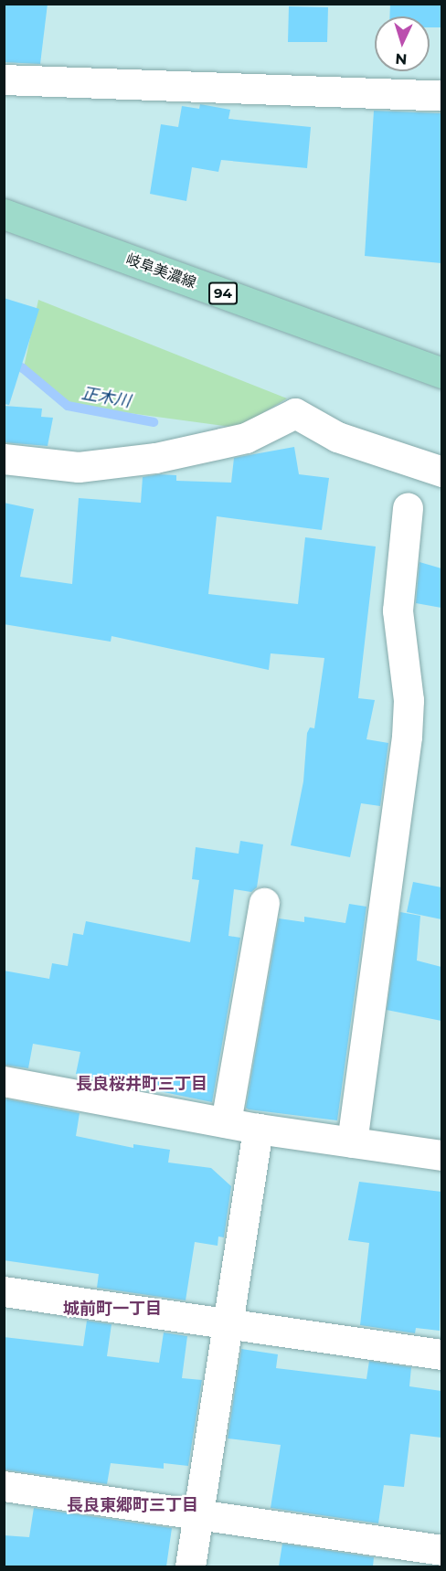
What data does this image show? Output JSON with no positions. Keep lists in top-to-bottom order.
{
  "streets": {
    "main road": ["岐阜美濃線", "94"]
  },
  "districts": ["長良桜井町三丁目", "城前町一丁目", "長良東郷町三丁目"],
  "water": ["正木川"],
  "north": "bottom"
}
